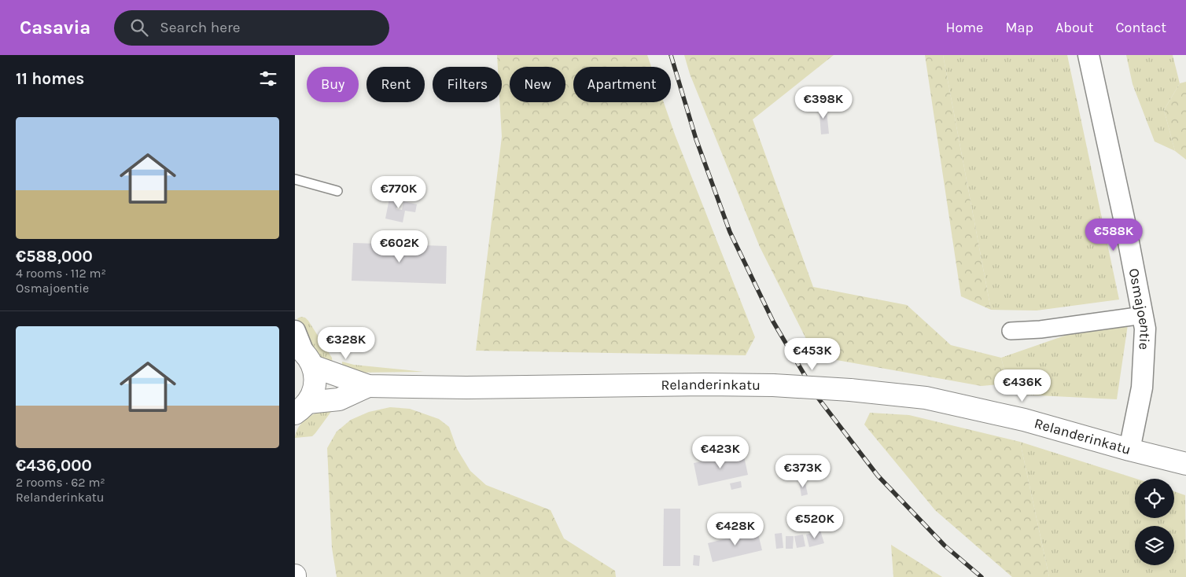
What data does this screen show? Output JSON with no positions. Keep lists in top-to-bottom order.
{
  "streets": {
    "main road": ["Relanderinkatu"],
    "street": ["Osmajoentie"]
  },
  "crossings": [
    ["Osmajoentie", "Relanderinkatu"]
  ],
  "page": {
    "header": "Casavia",
    "search": "Search here",
    "nav": [
      "Home",
      "Map",
      "About",
      "Contact"
    ],
    "heading": "11 homes",
    "chip": [
      "Buy",
      "Rent",
      "Filters",
      "New",
      "Apartment"
    ],
    "price": [
      "€398K",
      "€770K",
      "€588K",
      "€602K",
      "€328K",
      "€453K",
      "€436K",
      "€423K",
      "€373K",
      "€520K",
      "€428K"
    ],
    "list": [
      {
        "name": "€588,000",
        "note": "4 rooms · 112 m² · Osmajoentie"
      },
      {
        "name": "€436,000",
        "note": "2 rooms · 62 m² · Relanderinkatu"
      }
    ]
  }
}
